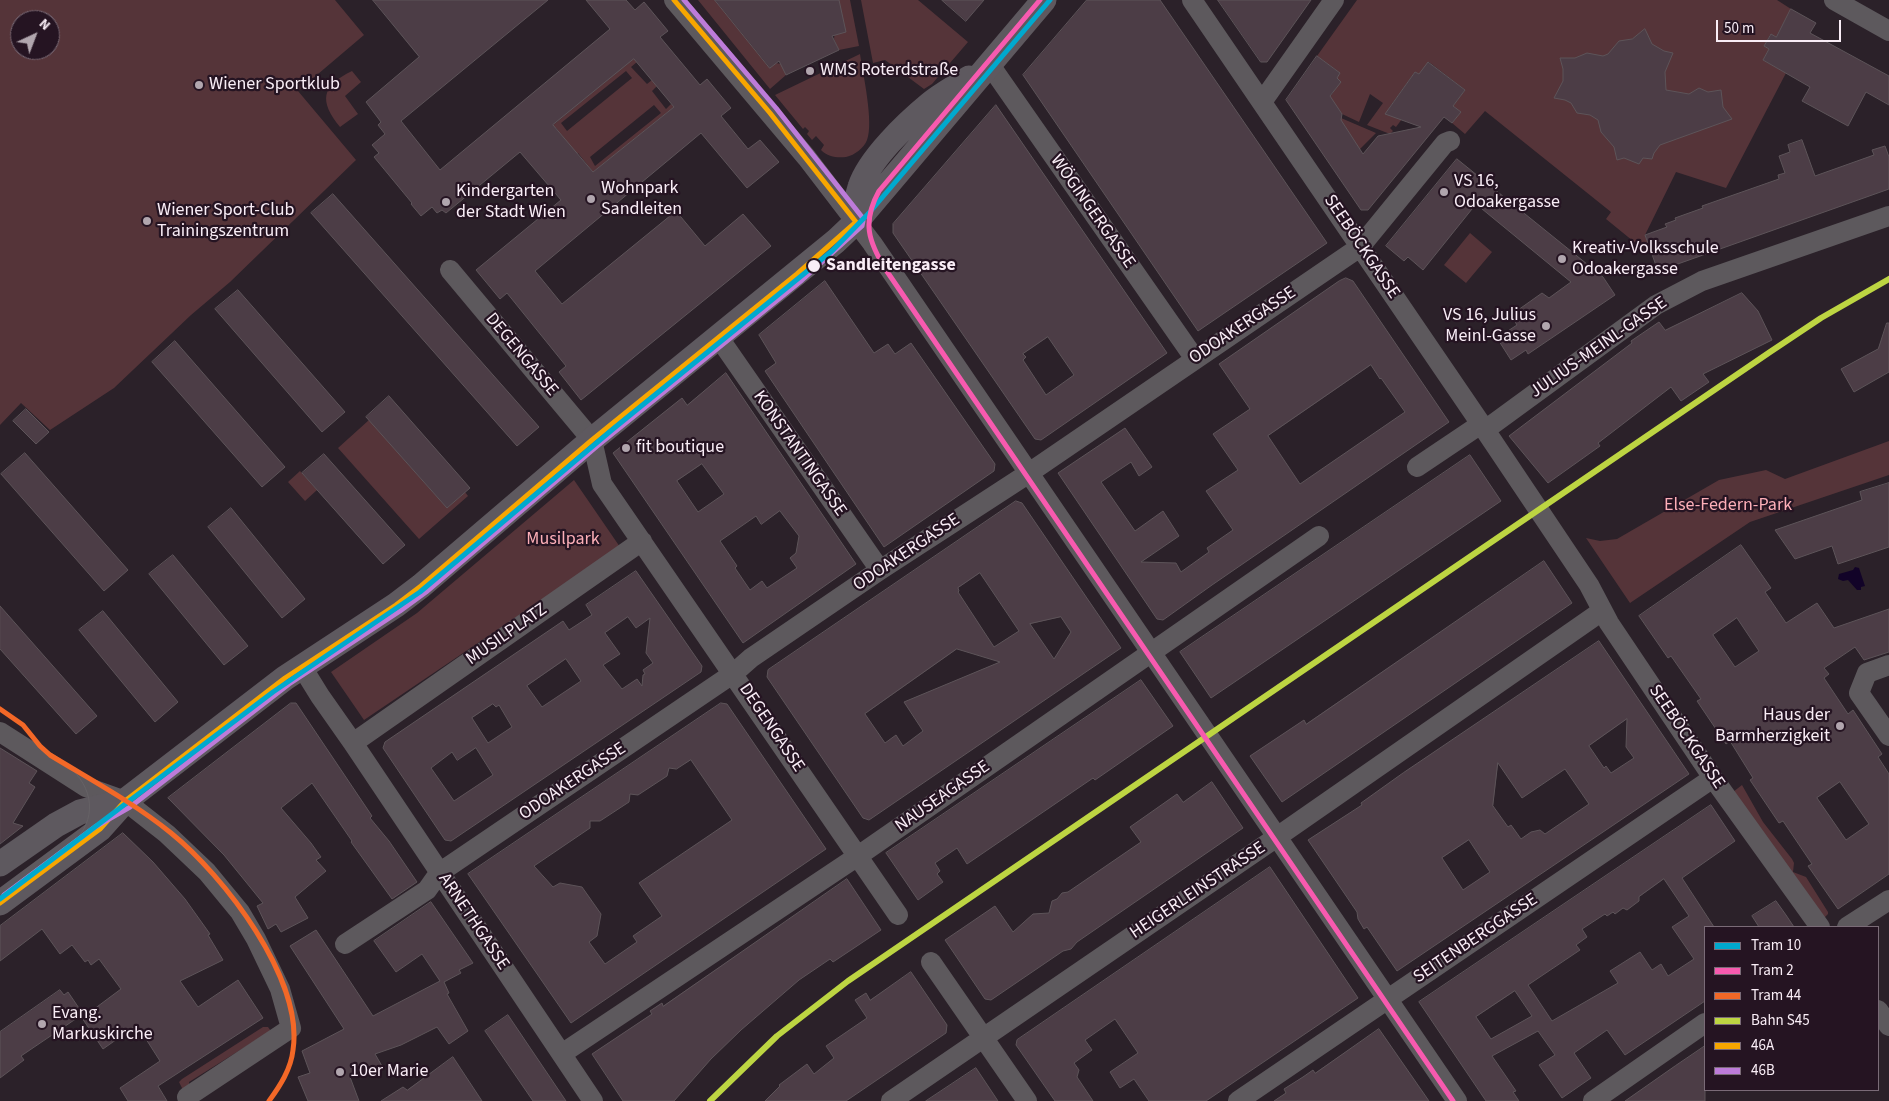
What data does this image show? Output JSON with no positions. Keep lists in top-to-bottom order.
{
  "streets": {
    "street": [
      "WÖGINGERGASSE",
      "SEEBÖCKGASSE",
      "ODOAKERGASSE",
      "JULIUS-MEINL-GASSE",
      "DEGENGASSE",
      "KONSTANTINGASSE",
      "MUSILPLATZ",
      "NAUSEAGASSE",
      "HEIGERLEINSTRASSE",
      "ARNETHGASSE",
      "SEITENBERGGASSE"
    ]
  },
  "crossings": [
    ["WÖGINGERGASSE", "ODOAKERGASSE"],
    ["SEEBÖCKGASSE", "ODOAKERGASSE"],
    ["SEEBÖCKGASSE", "JULIUS-MEINL-GASSE"],
    ["SEEBÖCKGASSE", "HEIGERLEINSTRASSE"],
    ["SEEBÖCKGASSE", "SEITENBERGGASSE"],
    ["ODOAKERGASSE", "DEGENGASSE"],
    ["ODOAKERGASSE", "KONSTANTINGASSE"],
    ["ODOAKERGASSE", "ARNETHGASSE"],
    ["DEGENGASSE", "MUSILPLATZ"],
    ["DEGENGASSE", "NAUSEAGASSE"],
    ["MUSILPLATZ", "ARNETHGASSE"],
    ["NAUSEAGASSE", "ARNETHGASSE"]
  ],
  "parks": ["Else-Federn-Park", "Musilpark"],
  "places": [
    "WMS Roterdstraße",
    "Wiener Sportklub",
    "VS 16, Odoakergasse",
    "Wohnpark Sandleiten",
    "Kindergarten der Stadt Wien",
    "Wiener Sport-Club Trainingszentrum",
    "Kreativ-Volksschule Odoakergasse",
    "Sandleitengasse",
    "VS 16, Julius Meinl-Gasse",
    "fit boutique",
    "Haus der Barmherzigkeit",
    "Evang. Markuskirche",
    "10er Marie"
  ],
  "lines": [
    "tram line 10",
    "tram line 2",
    "transit line 46A",
    "transit line 46B",
    "rail line S45",
    "tram line 44"
  ],
  "legend": [
    "Tram 10",
    "Tram 2",
    "Tram 44",
    "Bahn S45",
    "46A",
    "46B"
  ],
  "scale_bar": "50 m",
  "north": "top right"
}
